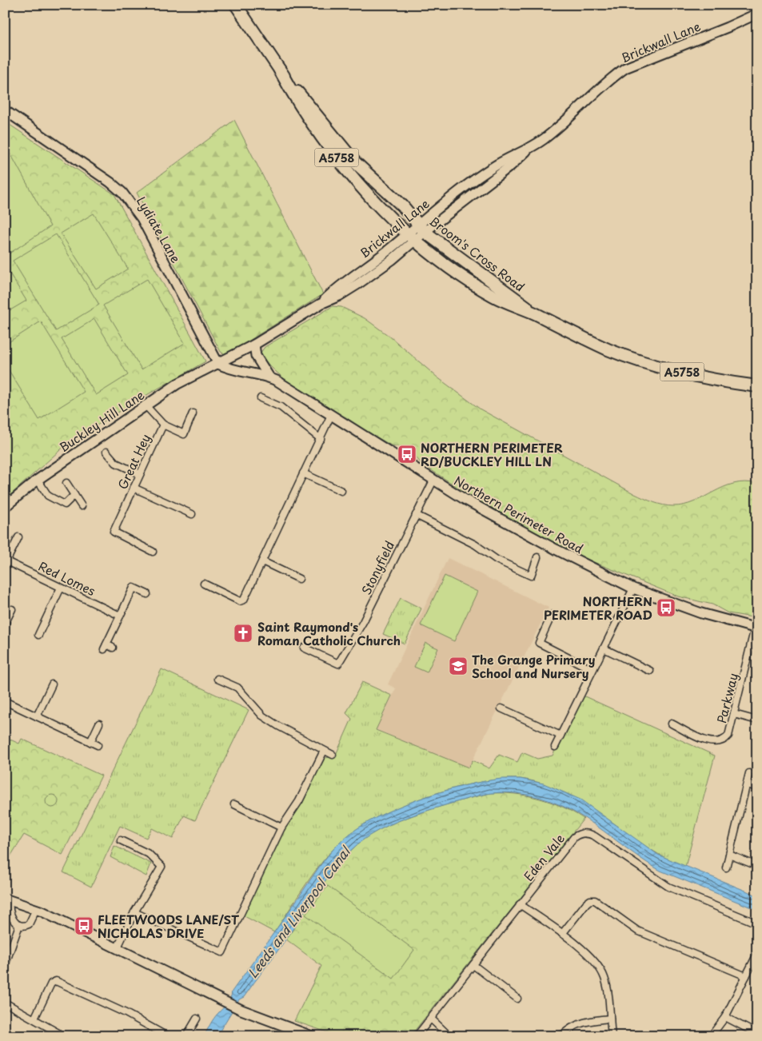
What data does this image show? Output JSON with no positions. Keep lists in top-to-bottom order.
{
  "streets": {
    "highway": ["A5758", "Broom's Cross Road"],
    "main road": [
      "Brickwall Lane",
      "Lydiate Lane",
      "Buckley Hill Lane",
      "Northern Perimeter Road"
    ],
    "street": [
      "Great Hey",
      "Stonyfield",
      "Red Lomes",
      "Parkway",
      "Eden Vale"
    ]
  },
  "crossings": [
    ["Brickwall Lane", "Lydiate Lane"],
    ["Brickwall Lane", "Broom's Cross Road"],
    ["Brickwall Lane", "Buckley Hill Lane"],
    ["Brickwall Lane", "Northern Perimeter Road"],
    ["Lydiate Lane", "Buckley Hill Lane"],
    ["Lydiate Lane", "Northern Perimeter Road"],
    ["Buckley Hill Lane", "Great Hey"],
    ["Buckley Hill Lane", "Northern Perimeter Road"],
    ["Northern Perimeter Road", "Stonyfield"],
    ["Northern Perimeter Road", "Parkway"]
  ],
  "water": ["Leeds and Liverpool Canal"],
  "places": {
    "bus stop": ["NORTHERN PERIMETER RD/BUCKLEY HILL LN", "NORTHERN PERIMETER ROAD", "FLEETWOODS LANE/ST NICHOLAS DRIVE"],
    "church": ["Saint Raymond's Roman Catholic Church"],
    "school or university": ["The Grange Primary School and Nursery"]
  }
}
